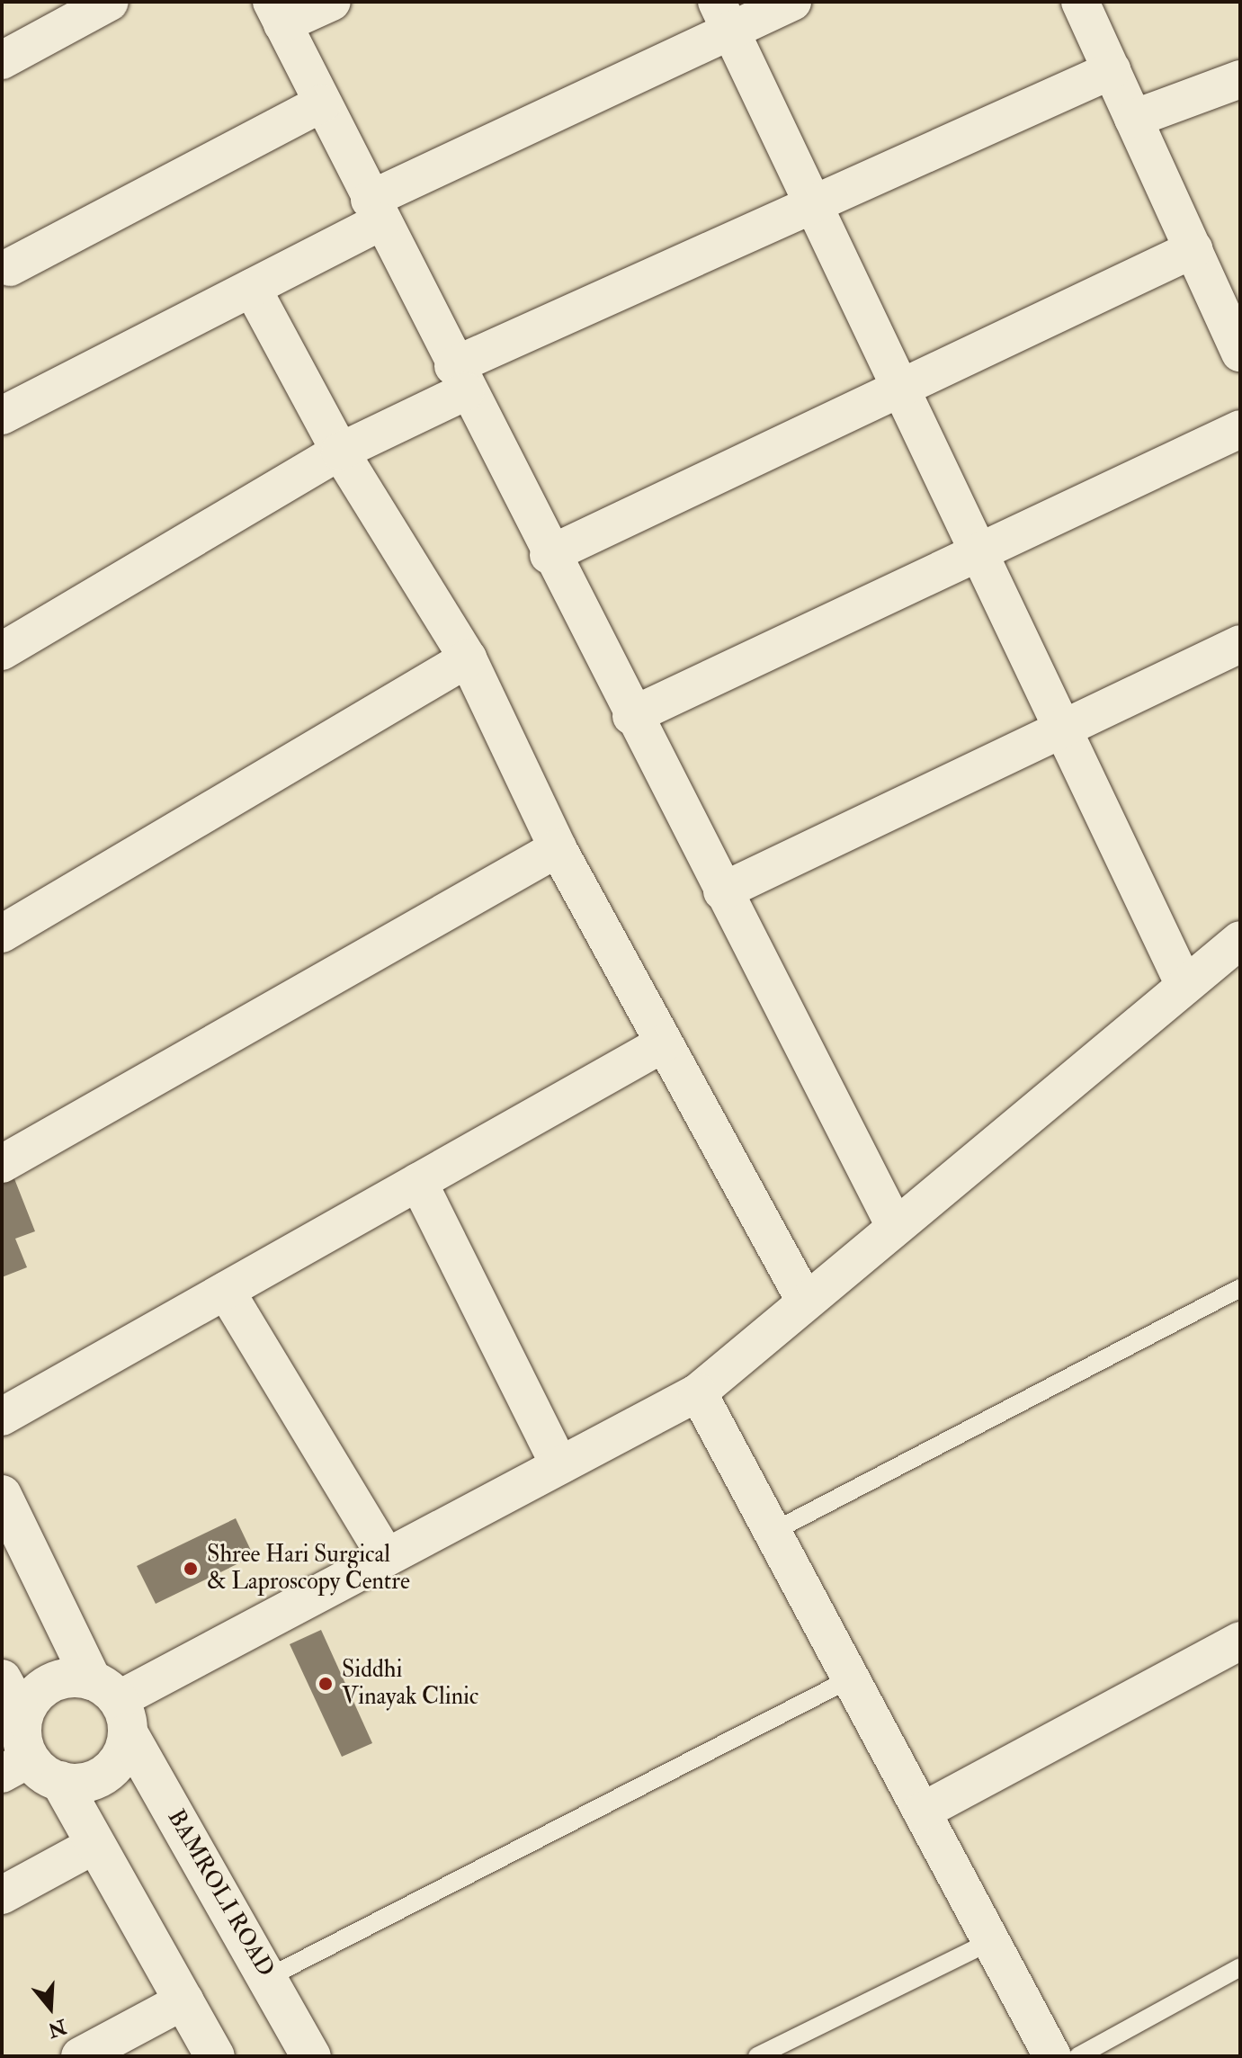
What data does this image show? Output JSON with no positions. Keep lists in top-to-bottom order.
{
  "streets": {
    "street": ["BAMROLI ROAD"]
  },
  "places": ["Shree Hari Surgical & Laproscopy Centre", "Siddhi Vinayak Clinic"],
  "north": "bottom"
}
